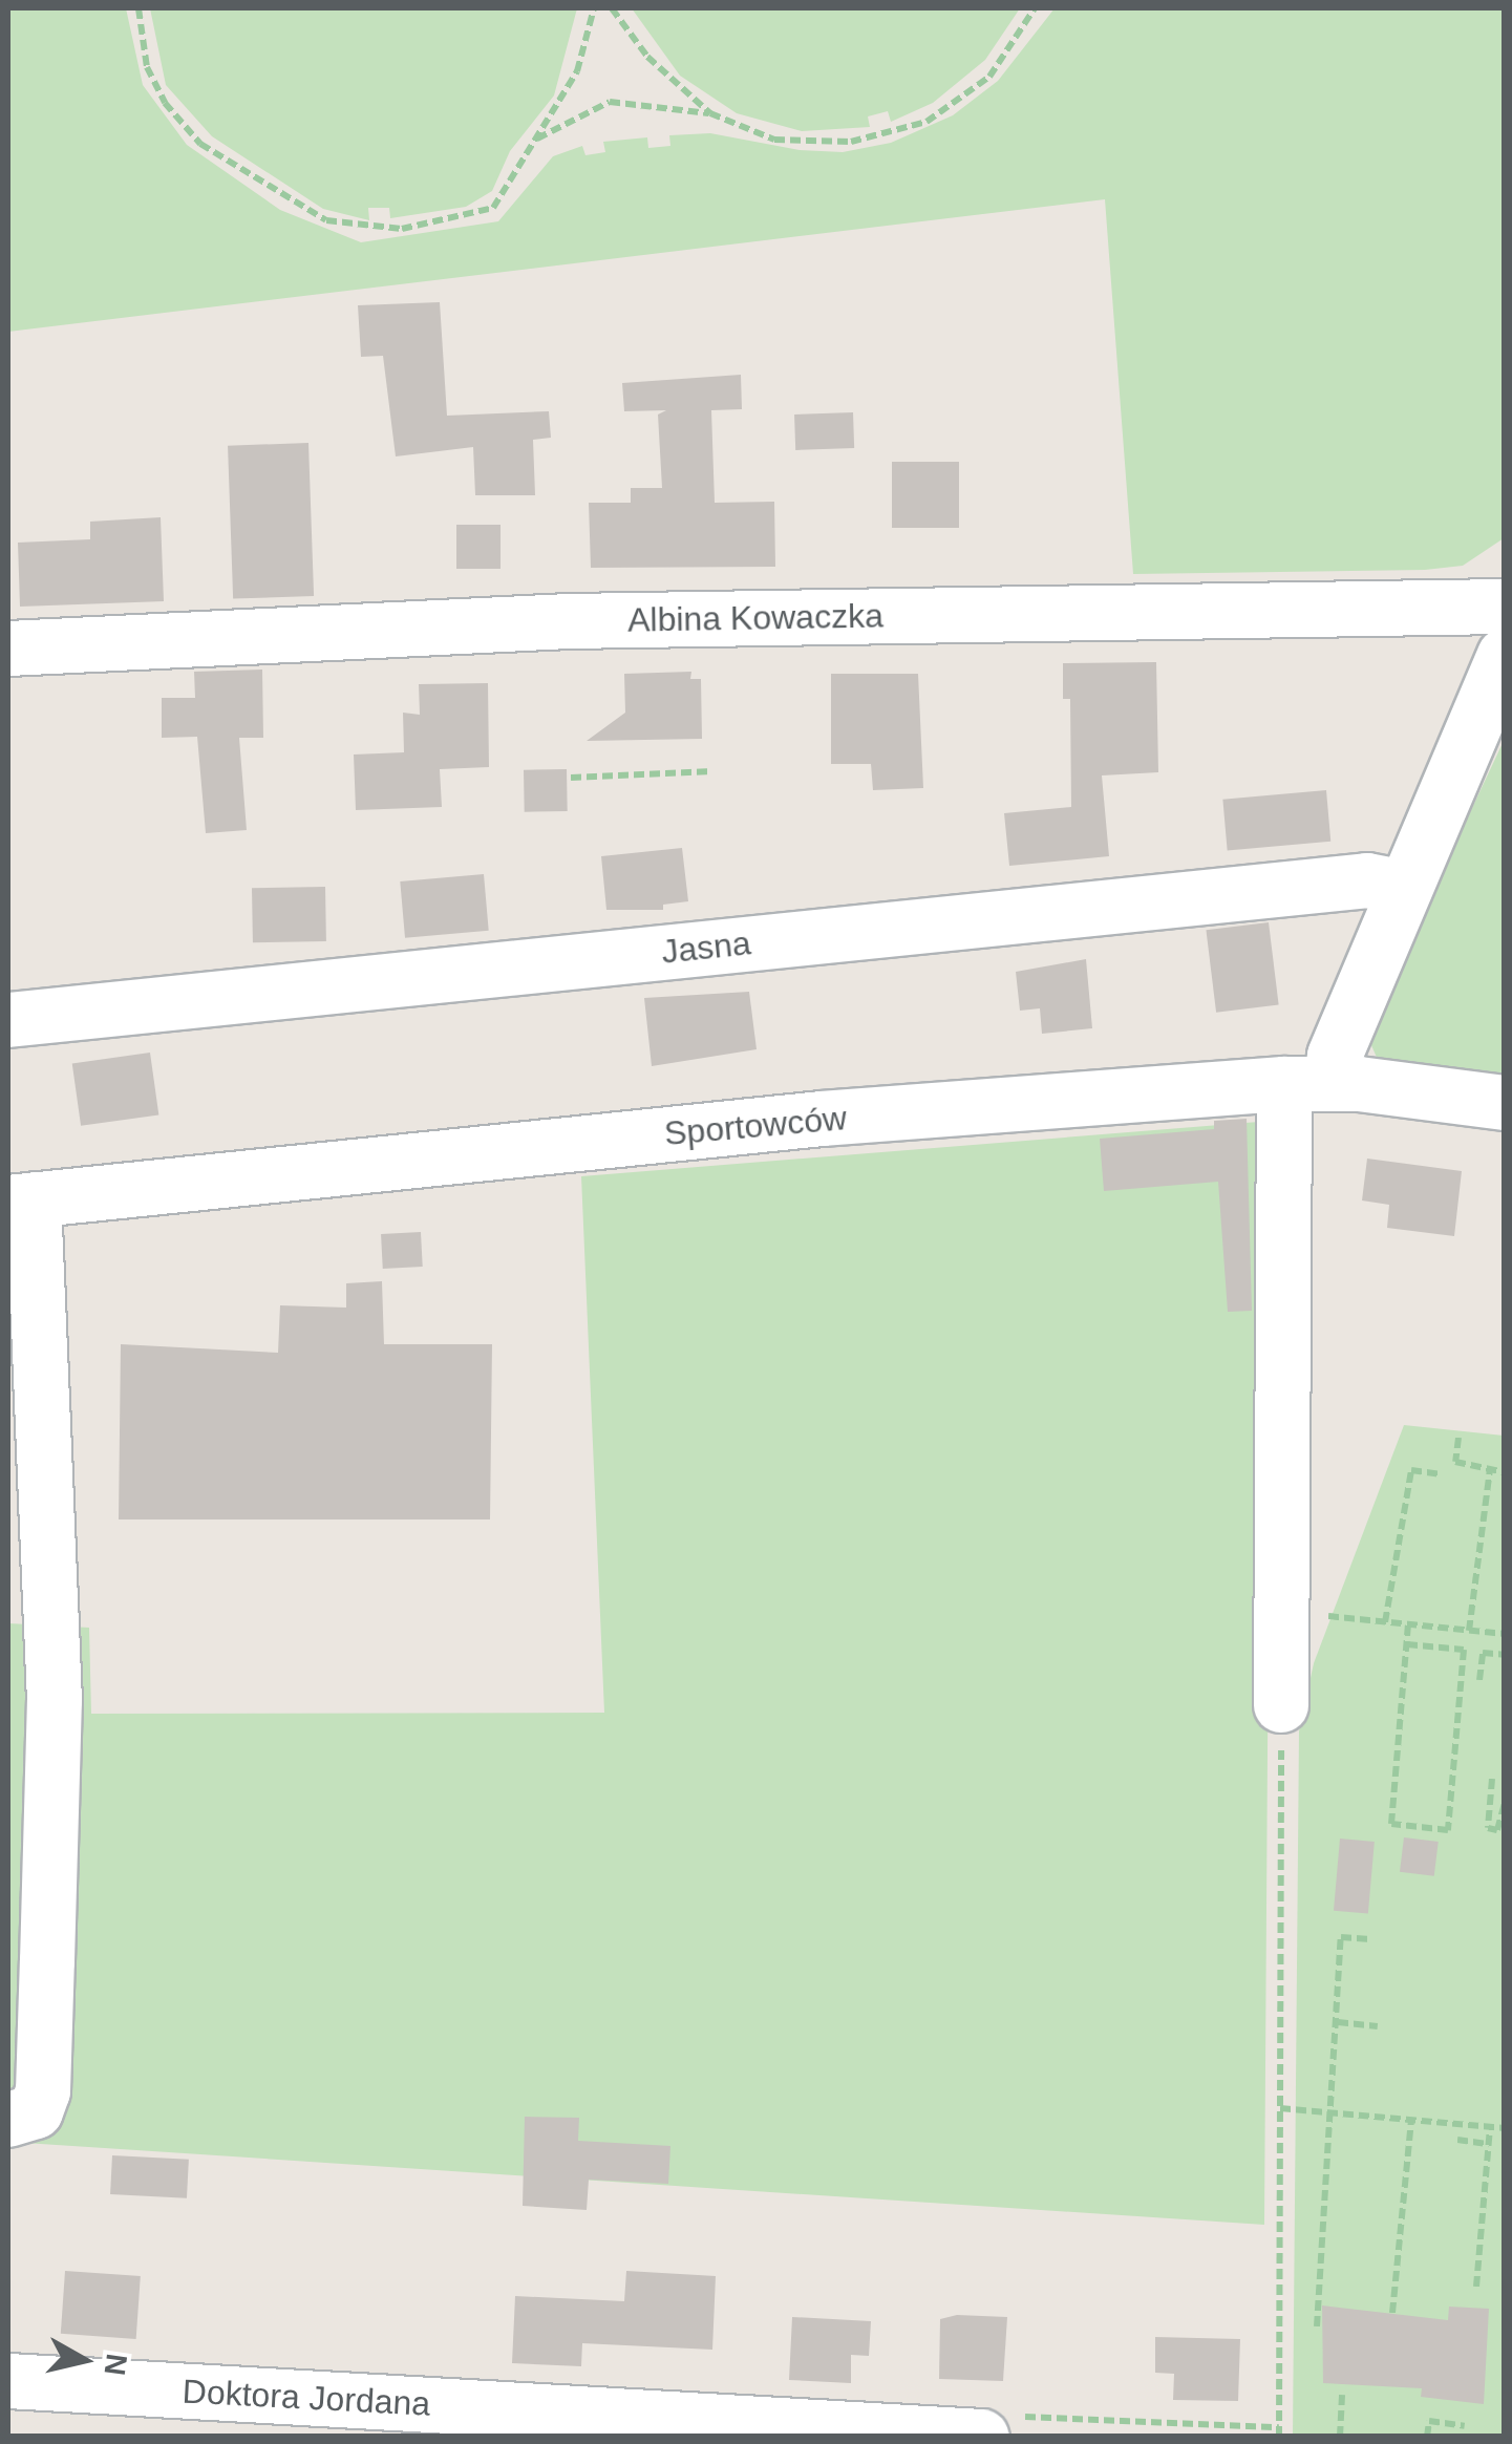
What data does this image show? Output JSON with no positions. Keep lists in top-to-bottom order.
{
  "streets": {
    "street": [
      "Albina Kowaczka",
      "Jasna",
      "Sportowców",
      "Doktora Jordana"
    ]
  },
  "north": "right"
}
